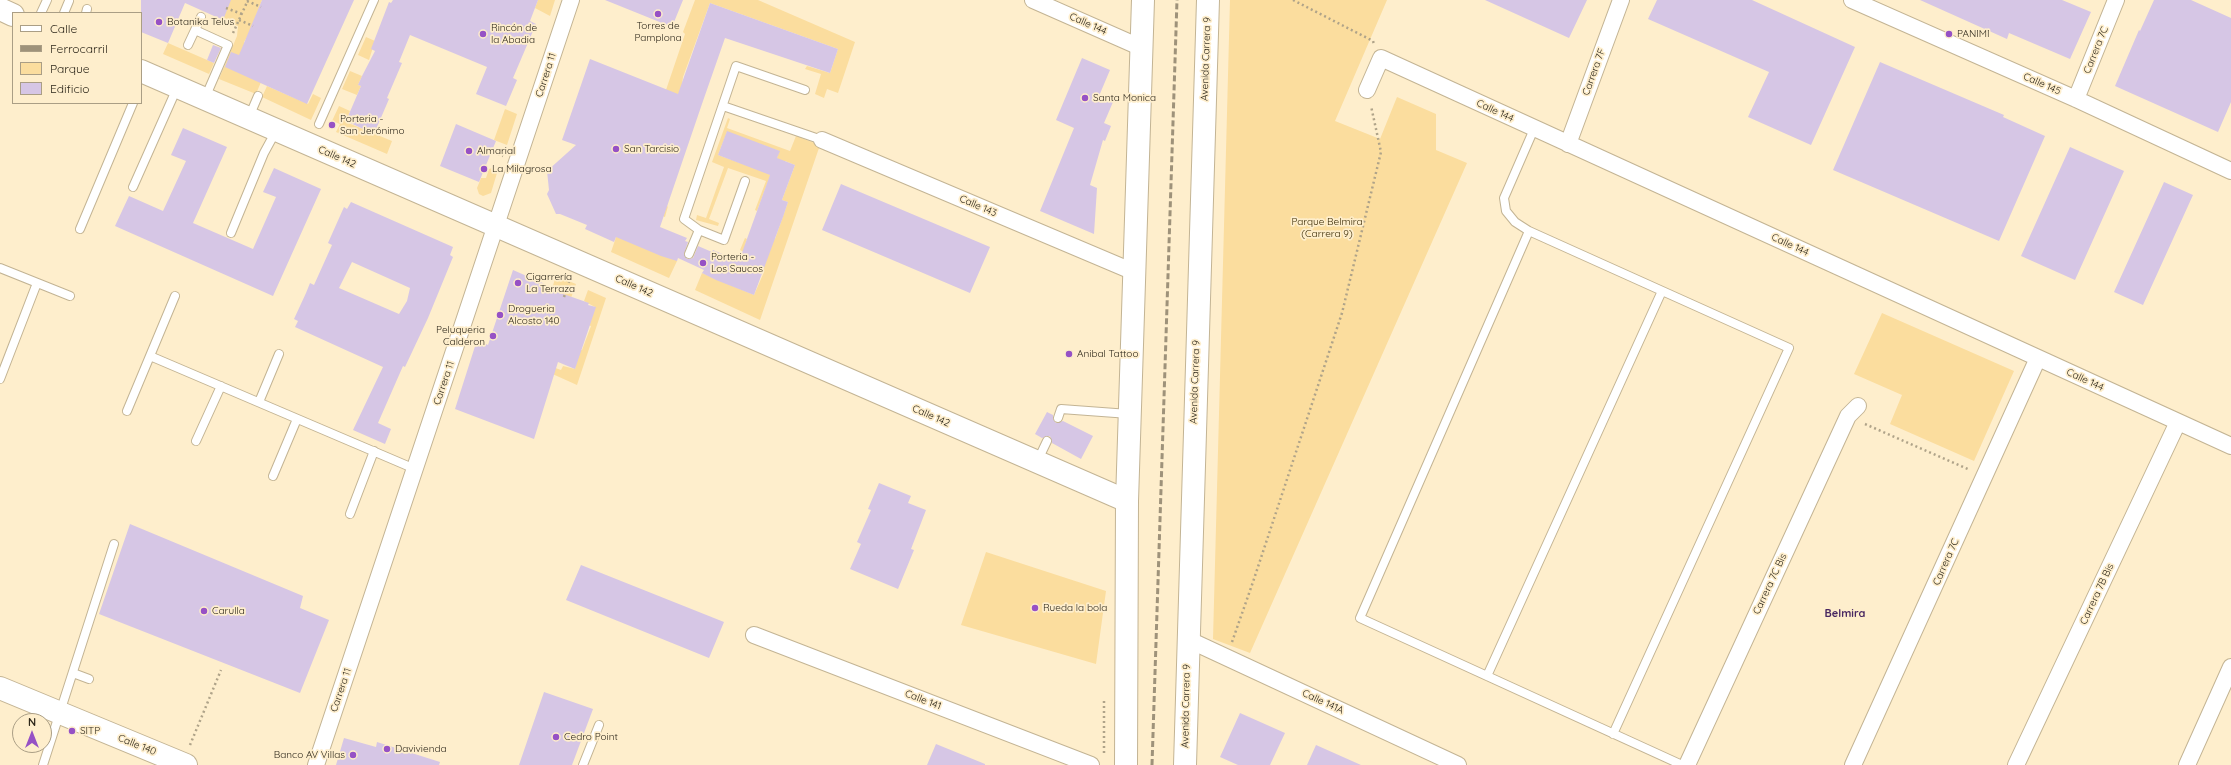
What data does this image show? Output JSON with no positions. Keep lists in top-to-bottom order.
{
  "streets": {
    "main road": ["Avenida Carrera 9", "Calle 142", "Calle 140"],
    "street": [
      "Calle 144",
      "Carrera 7C",
      "Carrera 7F",
      "Carrera 11",
      "Calle 145",
      "Calle 143",
      "Carrera 7C Bis",
      "Carrera 7B Bis",
      "Calle 141",
      "Calle 141A"
    ]
  },
  "crossings": [
    ["Calle 144", "Carrera 7C"],
    ["Calle 144", "Carrera 7F"],
    ["Calle 144", "Carrera 7B Bis"],
    ["Carrera 7C", "Calle 145"],
    ["Avenida Carrera 9", "Calle 141A"],
    ["Carrera 11", "Calle 142"]
  ],
  "districts": ["Belmira"],
  "parks": ["Parque Belmira (Carrera 9)"],
  "places": [
    "Torres de Pamplona",
    "Botanika Telus",
    "Rincón de la Abadia",
    "PANIMI",
    "Santa Monica",
    "Porteria - San Jerónimo",
    "San Tarcisio",
    "Almarial",
    "La Milagrosa",
    "Porteria - Los Saucos",
    "Cigarrería La Terraza",
    "Drogueria Alcosto 140",
    "Peluqueria Calderon",
    "Anibal Tattoo",
    "Rueda la bola",
    "Carulla",
    "SITP",
    "Cedro Point",
    "Davivienda",
    "Banco AV Villas"
  ],
  "legend": [
    "Calle",
    "Ferrocarril",
    "Parque",
    "Edificio"
  ],
  "north": "top"
}
